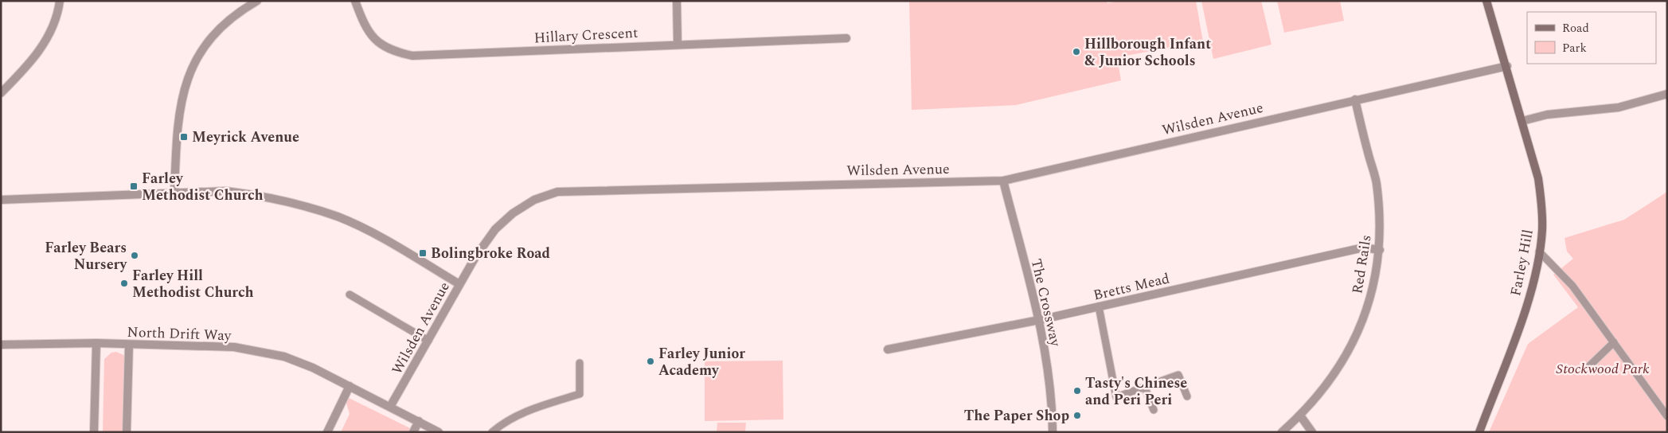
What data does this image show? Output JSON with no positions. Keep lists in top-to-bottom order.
{
  "streets": {
    "main road": ["Farley Hill"],
    "street": [
      "Hillary Crescent",
      "Wilsden Avenue",
      "Red Rails",
      "Bretts Mead",
      "The Crossway",
      "North Drift Way"
    ]
  },
  "crossings": [
    ["Wilsden Avenue", "Farley Hill"],
    ["Wilsden Avenue", "Red Rails"],
    ["Wilsden Avenue", "The Crossway"],
    ["Wilsden Avenue", "North Drift Way"],
    ["Red Rails", "Bretts Mead"],
    ["Bretts Mead", "The Crossway"]
  ],
  "parks": ["Stockwood Park"],
  "places": {
    "other": [
      "Hillborough Infant & Junior Schools",
      "Farley Bears Nursery",
      "Farley Hill Methodist Church",
      "Farley Junior Academy",
      "Tasty's Chinese and Peri Peri",
      "The Paper Shop"
    ],
    "transit": ["Meyrick Avenue", "Farley Methodist Church", "Bolingbroke Road"]
  },
  "legend": ["Road", "Park"]
}
